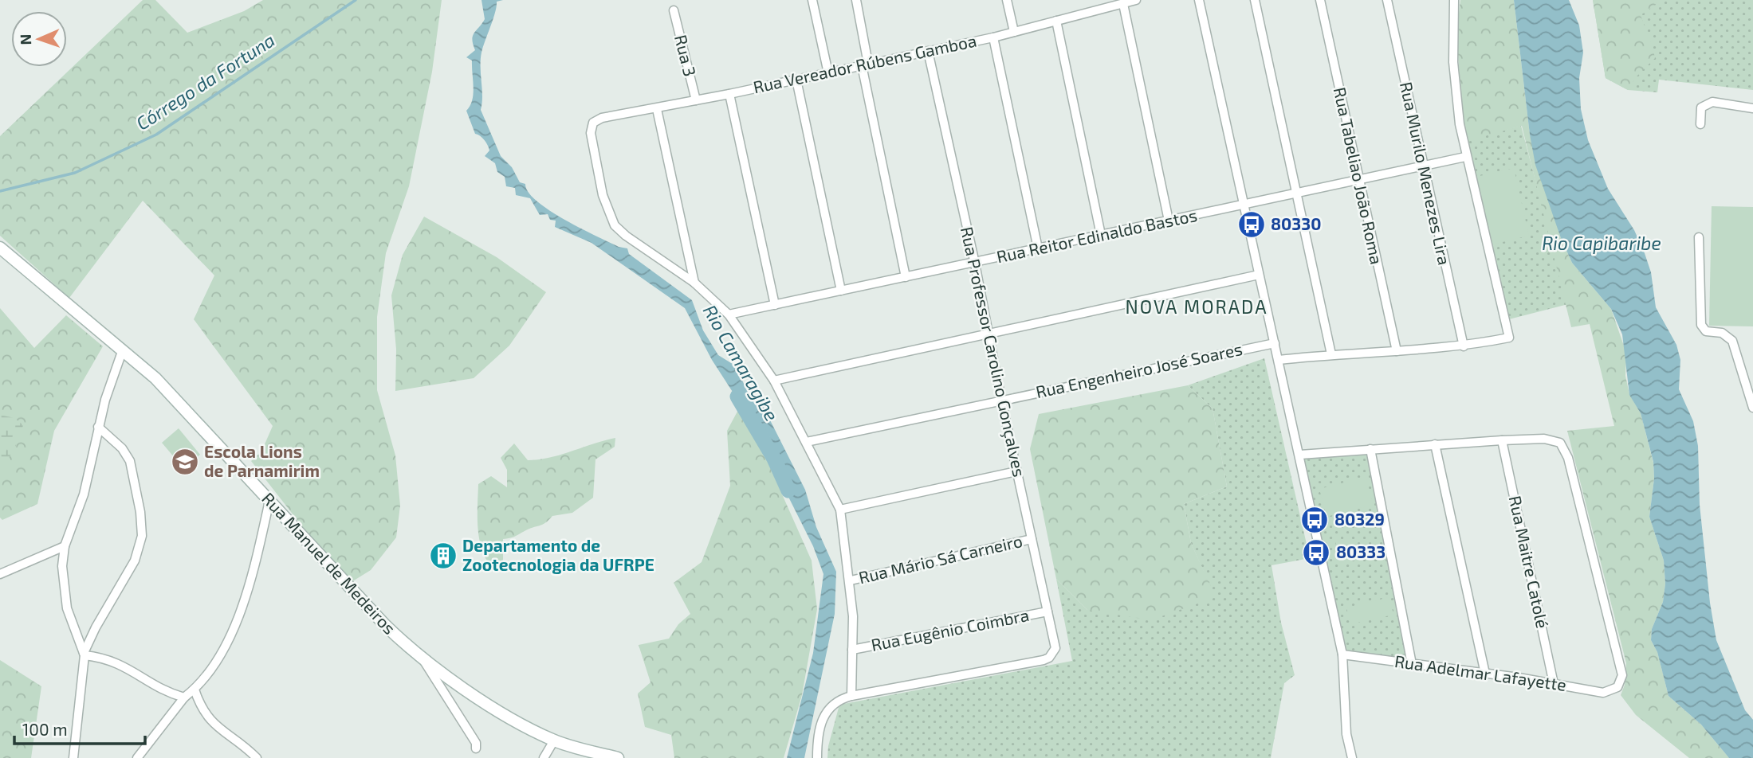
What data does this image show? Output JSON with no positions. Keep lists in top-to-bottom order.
{
  "streets": {
    "main road": ["Rua Manuel de Medeiros"],
    "street": [
      "Rua 3",
      "Rua Vereador Rúbens Gamboa",
      "Rua Murilo Menezes Lira",
      "Rua Tabeliao João Roma",
      "Rua Reitor Edinaldo Bastos",
      "Rua Professor Carolino Gonçalves",
      "Rua Engenheiro José Soares",
      "Rua Mário Sá Carneiro",
      "Rua Maitre Catolé",
      "Rua Eugênio Coimbra",
      "Rua Adelmar Lafayette"
    ]
  },
  "crossings": [
    ["Rua 3", "Rua Vereador Rúbens Gamboa"],
    ["Rua Vereador Rúbens Gamboa", "Rua Professor Carolino Gonçalves"],
    ["Rua Murilo Menezes Lira", "Rua Reitor Edinaldo Bastos"],
    ["Rua Tabeliao João Roma", "Rua Reitor Edinaldo Bastos"],
    ["Rua Reitor Edinaldo Bastos", "Rua Professor Carolino Gonçalves"],
    ["Rua Professor Carolino Gonçalves", "Rua Engenheiro José Soares"],
    ["Rua Professor Carolino Gonçalves", "Rua Mário Sá Carneiro"],
    ["Rua Professor Carolino Gonçalves", "Rua Eugênio Coimbra"],
    ["Rua Maitre Catolé", "Rua Adelmar Lafayette"]
  ],
  "districts": ["NOVA MORADA"],
  "water": ["Córrego da Fortuna", "Rio Capibaribe", "Rio Camaragibe"],
  "places": {
    "bus stop": ["80330", "80329", "80333"],
    "school or university": ["Escola Lions de Parnamirim"],
    "building": ["Departamento de Zootecnologia da UFRPE"]
  },
  "scale_bar": "100 m",
  "north": "left"
}
